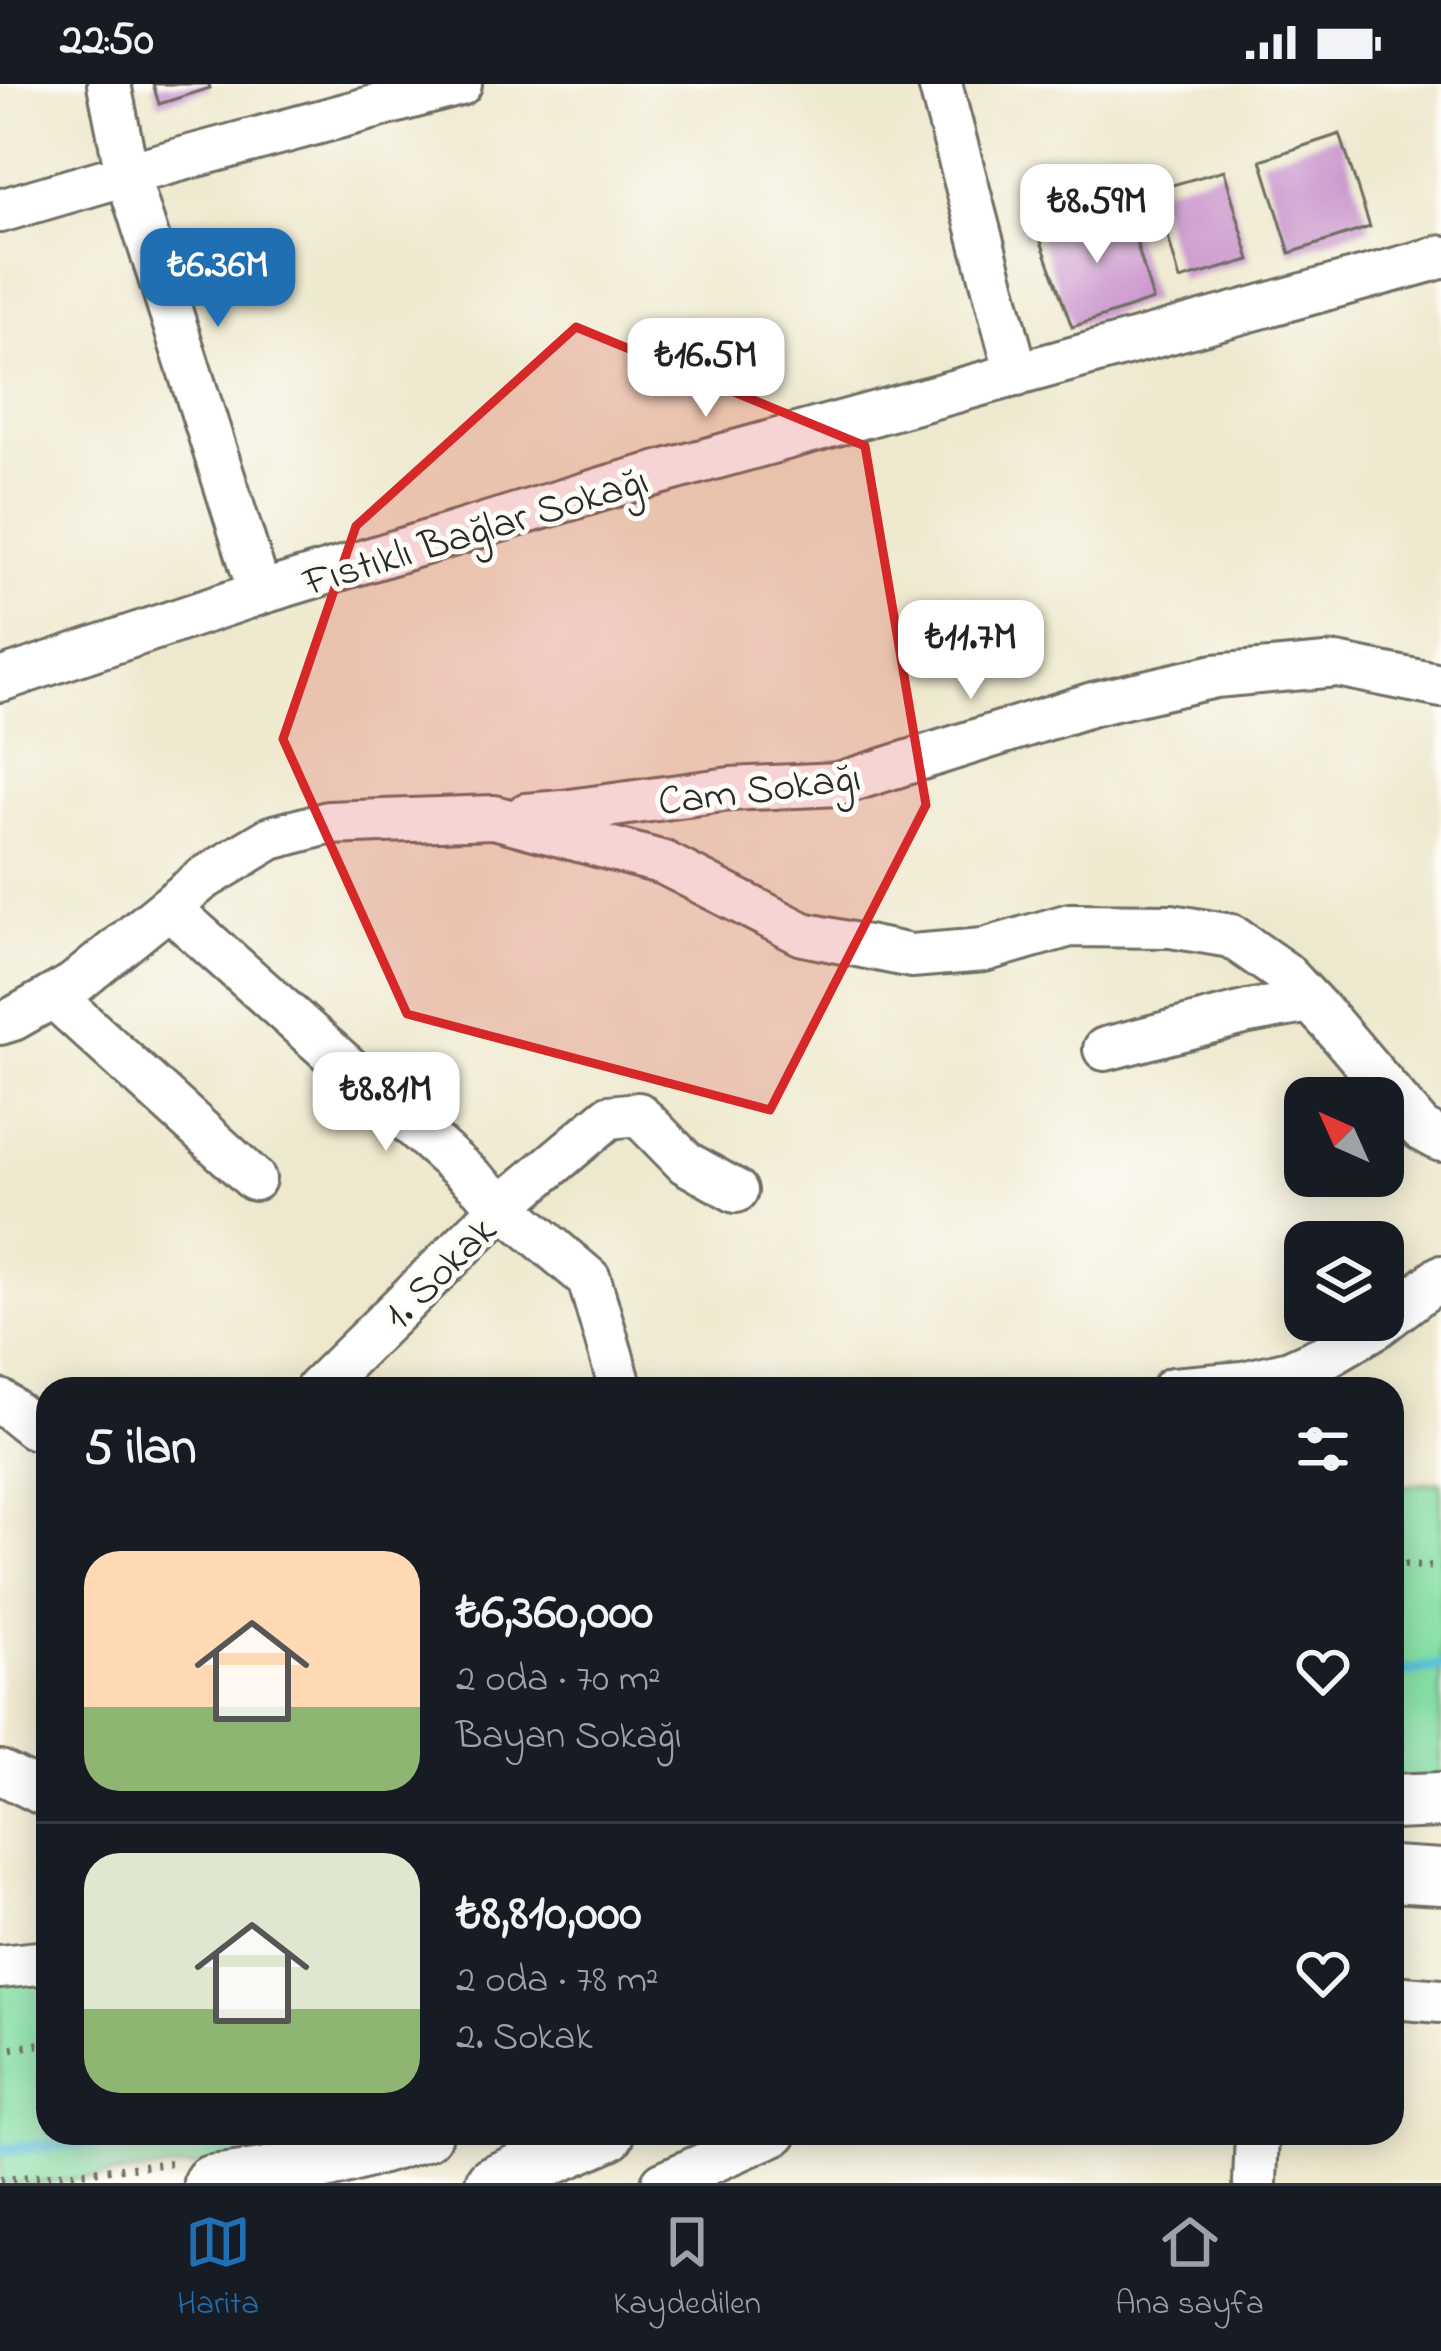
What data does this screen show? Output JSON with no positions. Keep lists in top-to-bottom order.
{
  "streets": {
    "street": ["Fıstıklı Bağlar Sokağı", "Cam Sokağı", "1. Sokak"]
  },
  "north": "top left",
  "page": {
    "status": "22:50",
    "price": [
      "₺8.59M",
      "₺6.36M",
      "₺16.5M",
      "₺11.7M",
      "₺8.81M"
    ],
    "heading": "5 ilan",
    "list": [
      {
        "name": "₺6,360,000",
        "note": "2 oda · 70 m² · Bayan Sokağı"
      },
      {
        "name": "₺8,810,000",
        "note": "2 oda · 78 m² · 2. Sokak"
      }
    ],
    "tabs": ["Harita", "Kaydedilen", "Ana sayfa"]
  }
}
